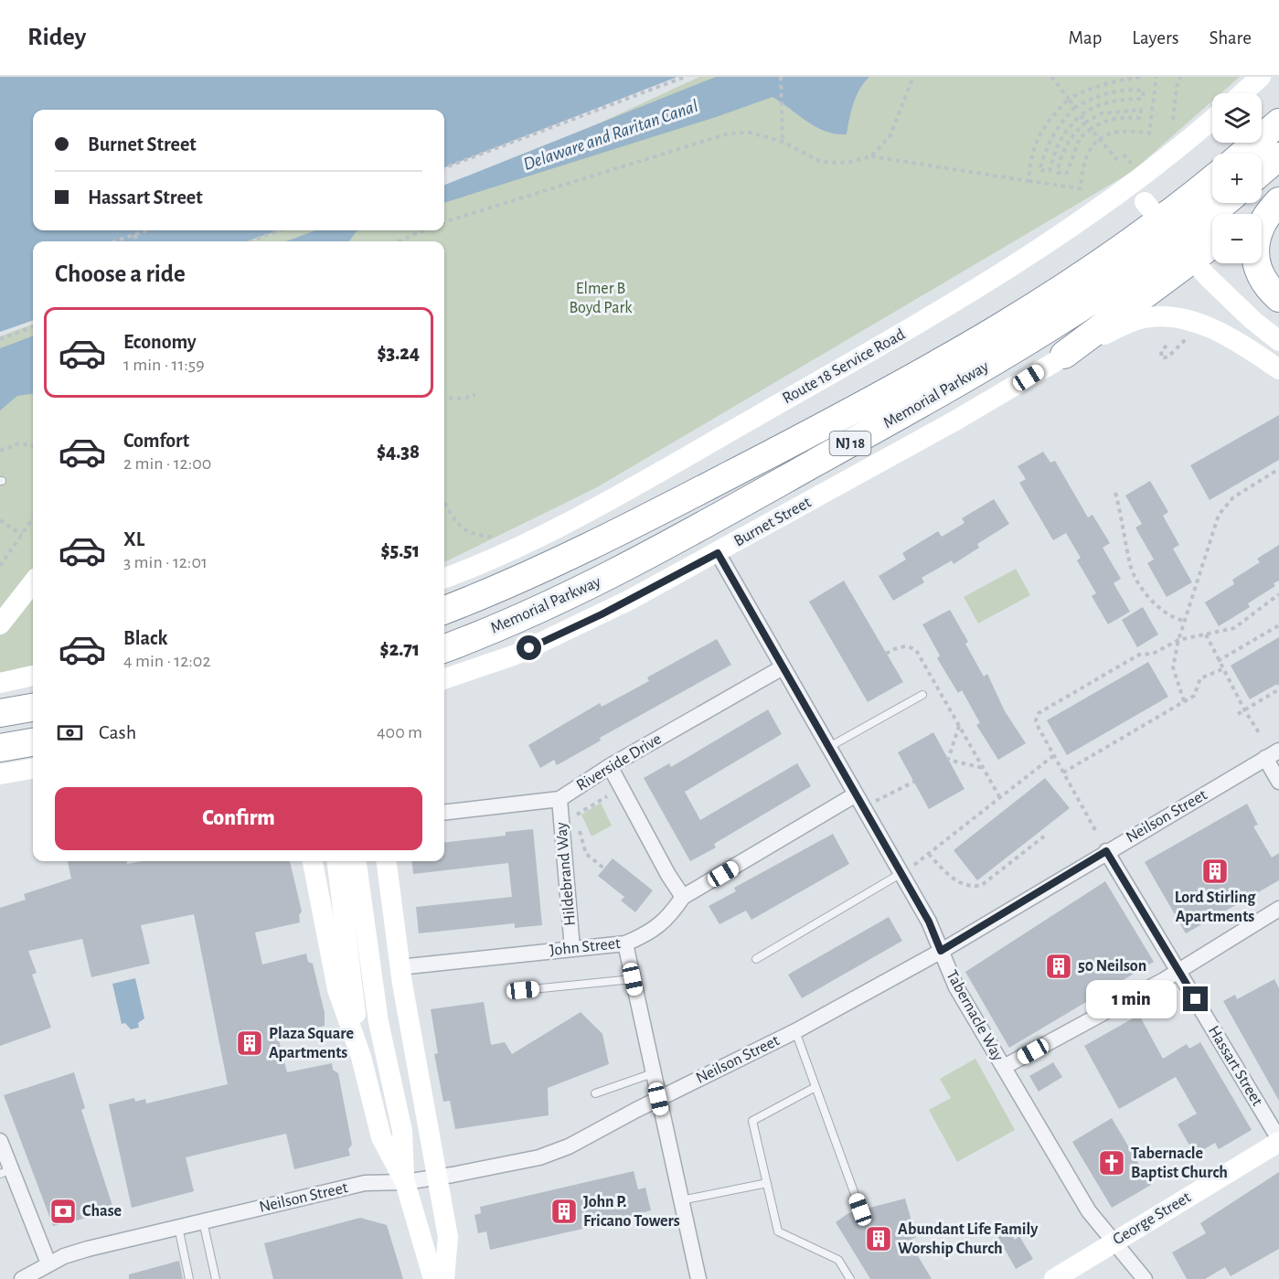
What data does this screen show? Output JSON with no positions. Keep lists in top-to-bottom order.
{
  "streets": {
    "highway": ["Memorial Parkway", "NJ 18"],
    "main road": ["Route 18 Service Road", "Burnet Street", "George Street"],
    "street": [
      "Riverside Drive",
      "Neilson Street",
      "Hildebrand Way",
      "John Street",
      "Tabernacle Way",
      "Hassart Street"
    ]
  },
  "crossings": [
    ["Burnet Street", "Tabernacle Way"],
    ["Riverside Drive", "Hildebrand Way"],
    ["Riverside Drive", "Tabernacle Way"],
    ["Neilson Street", "Tabernacle Way"],
    ["Neilson Street", "Hassart Street"],
    ["Hildebrand Way", "John Street"],
    ["John Street", "Tabernacle Way"],
    ["Tabernacle Way", "George Street"],
    ["Hassart Street", "George Street"]
  ],
  "water": ["Delaware and Raritan Canal"],
  "parks": ["Elmer B Boyd Park"],
  "places": {
    "building": [
      "Lord Stirling Apartments",
      "50 Neilson",
      "Plaza Square Apartments",
      "John P. Fricano Towers",
      "Abundant Life Family Worship Church"
    ],
    "church": ["Tabernacle Baptist Church"],
    "bank": ["Chase"]
  },
  "page": {
    "header": "Ridey",
    "nav": ["Map", "Layers", "Share"],
    "map_buttons": ["+", "−"],
    "banner": ["Burnet Street", "Hassart Street"],
    "heading": "Choose a ride",
    "list": [
      {
        "name": "Economy",
        "note": "1 min · 11:59",
        "value": "$3.24"
      },
      {
        "name": "Comfort",
        "note": "2 min · 12:00",
        "value": "$4.38"
      },
      {
        "name": "XL",
        "note": "3 min · 12:01",
        "value": "$5.51"
      },
      {
        "name": "Black",
        "note": "4 min · 12:02",
        "value": "$2.71"
      }
    ],
    "pay": ["Cash", "400 m"],
    "buttons": "Confirm",
    "bubble": "1 min"
  }
}
